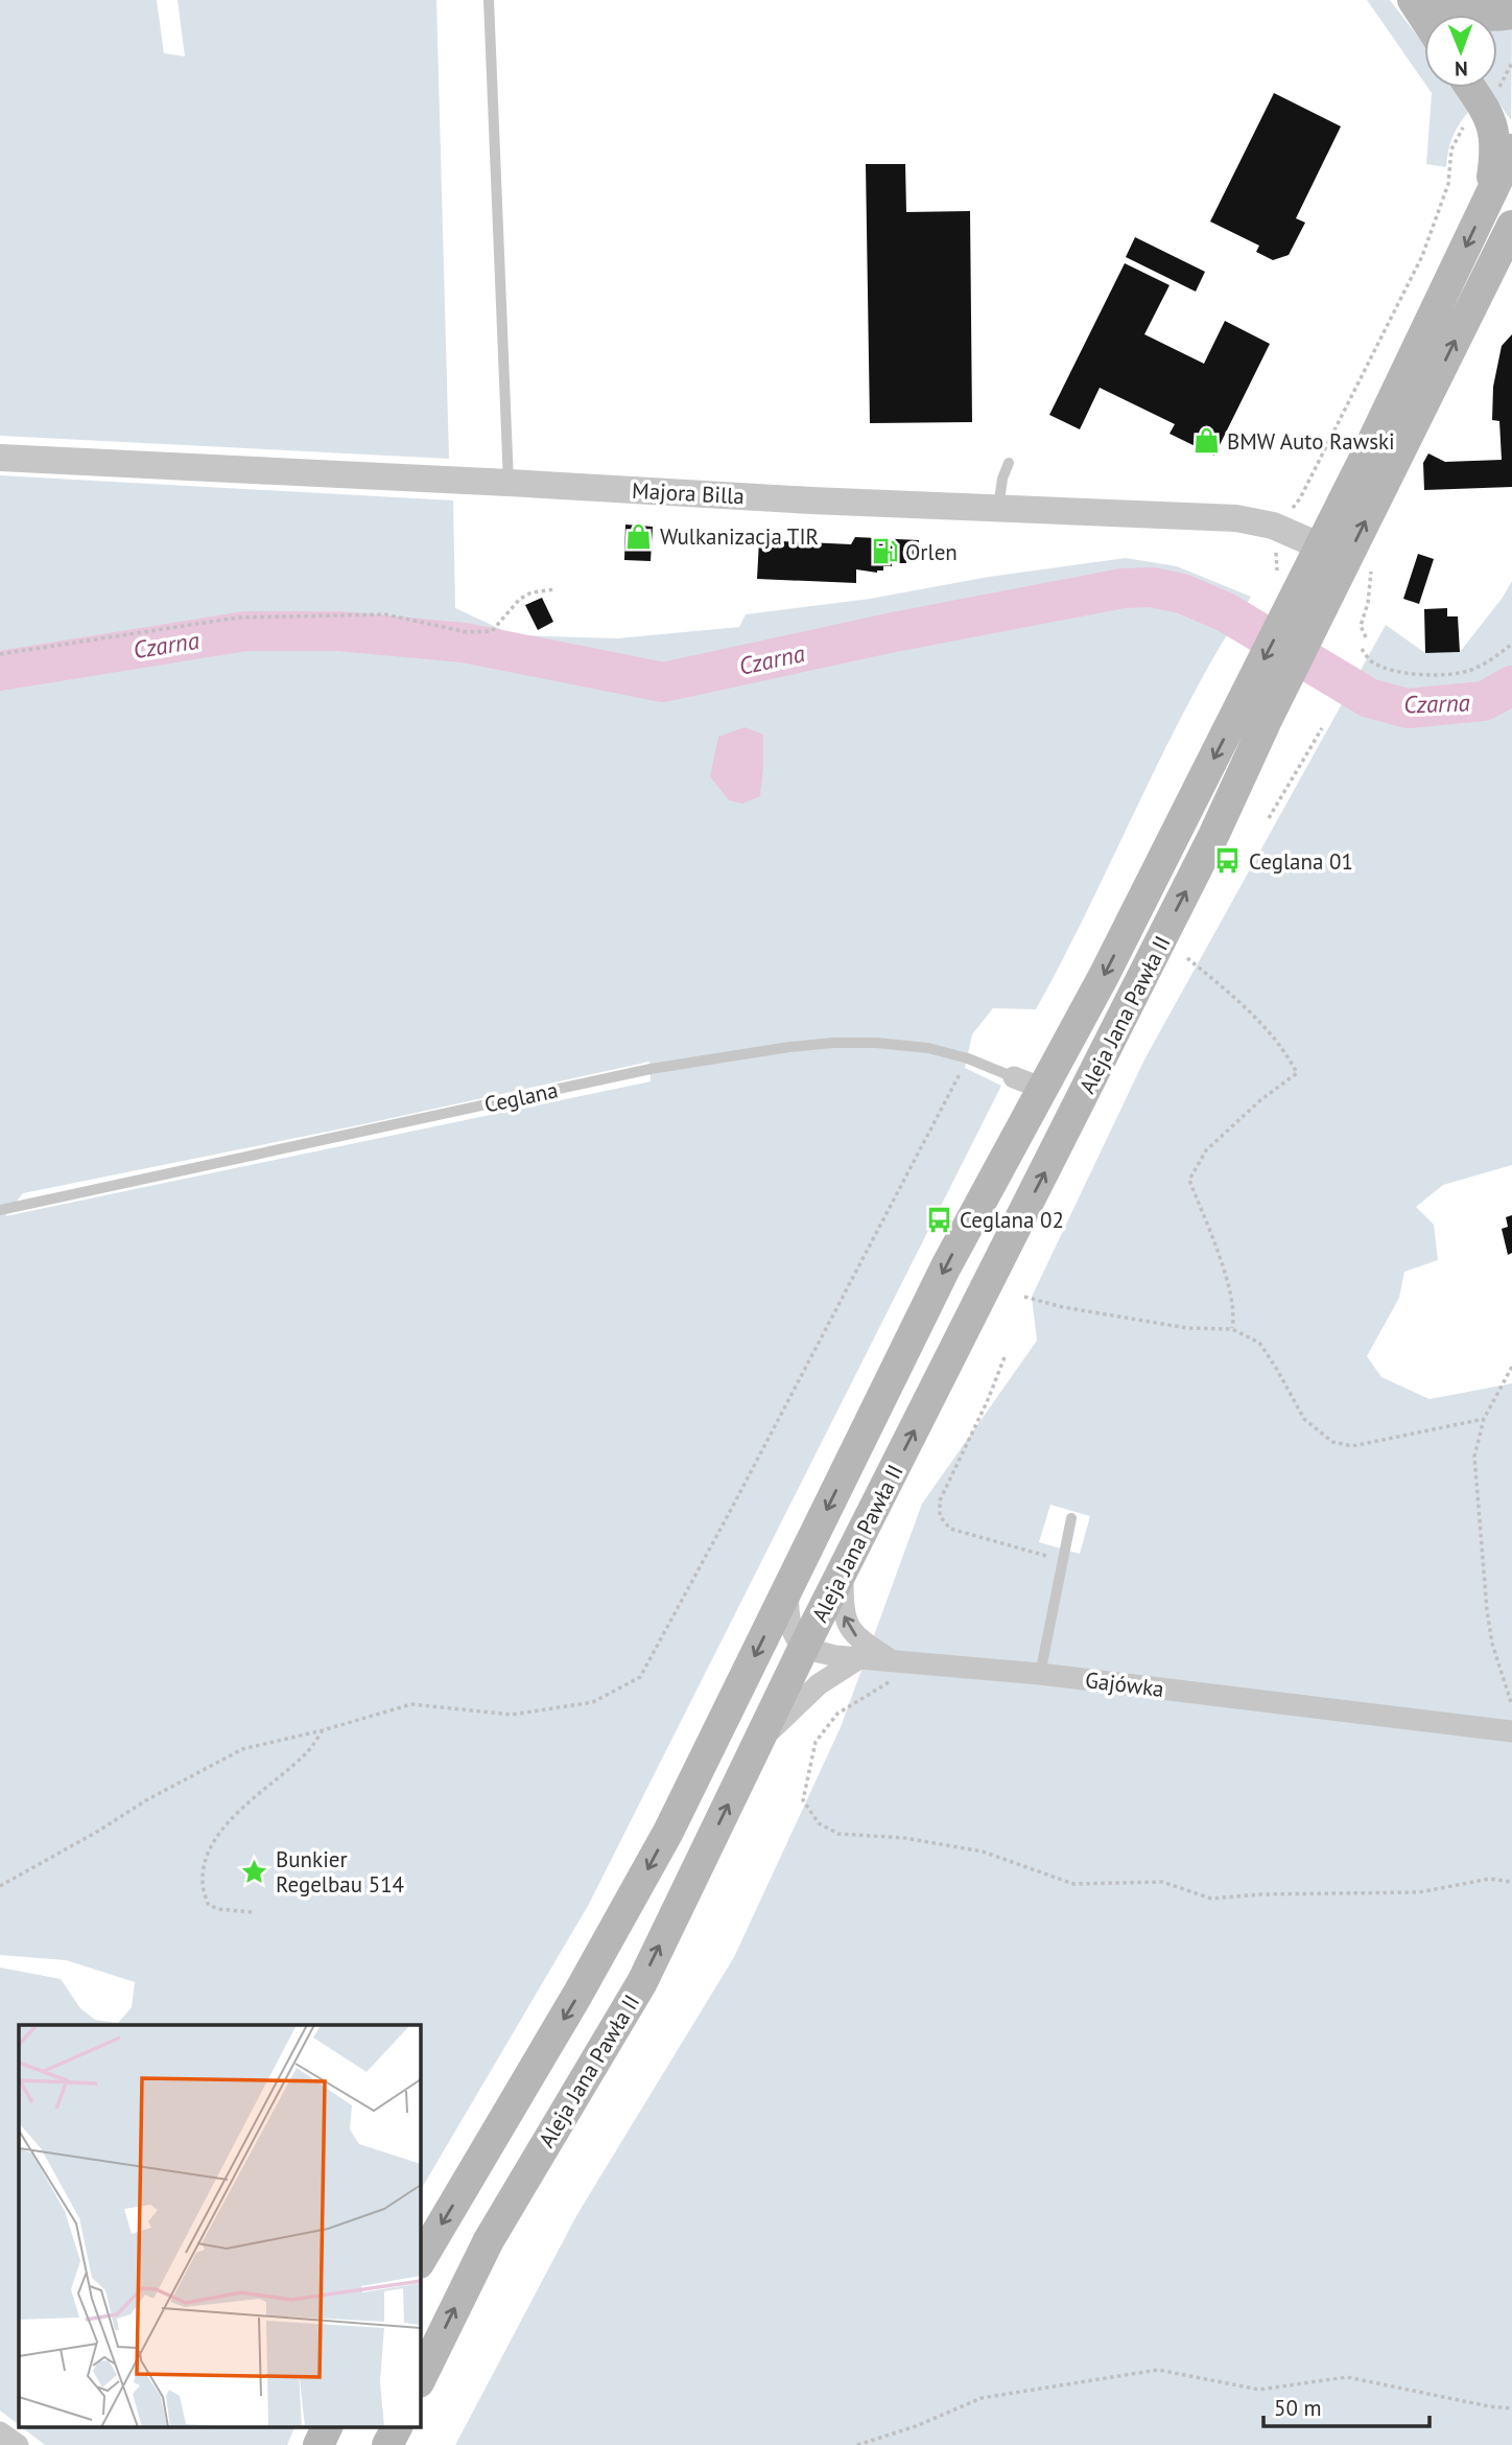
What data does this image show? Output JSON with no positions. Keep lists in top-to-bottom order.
{
  "streets": {
    "main road": ["Aleja Jana Pawła II"],
    "street": ["Majora Billa", "Ceglana", "Gajówka"]
  },
  "crossings": [
    ["Aleja Jana Pawła II", "Ceglana"],
    ["Aleja Jana Pawła II", "Gajówka"]
  ],
  "water": ["Czarna"],
  "places": {
    "shop": ["BMW Auto Rawski", "Wulkanizacja TIR"],
    "fuel station": ["Orlen"],
    "bus stop": ["Ceglana 01", "Ceglana 02"],
    "place": ["Bunkier Regelbau 514"]
  },
  "scale_bar": "50 m",
  "north": "bottom"
}
